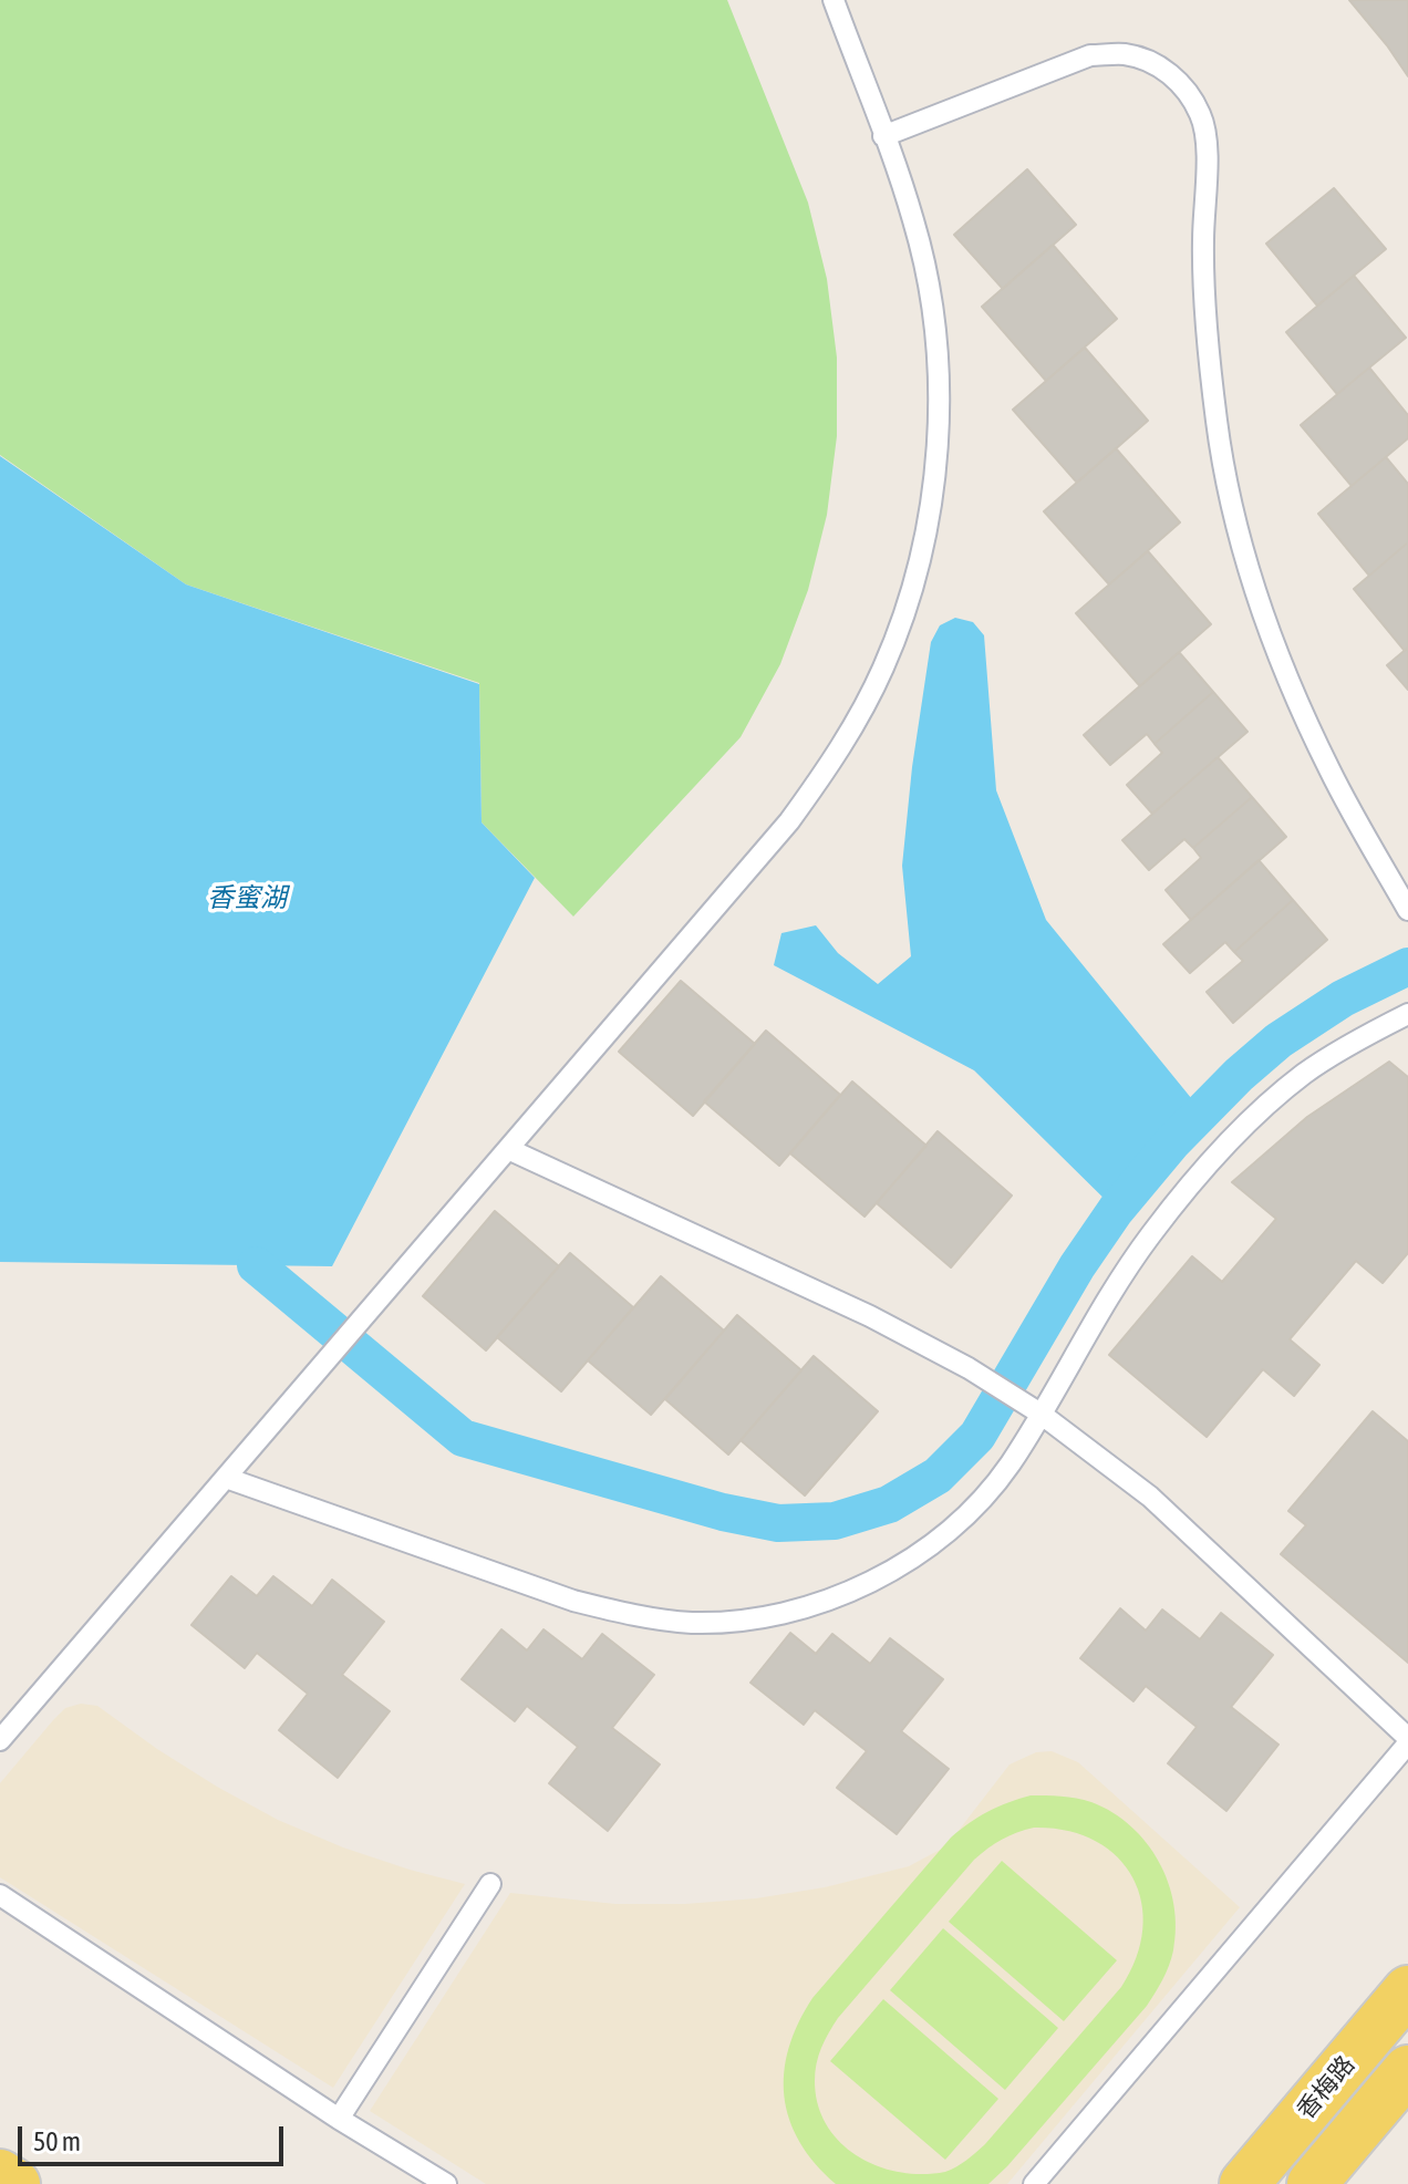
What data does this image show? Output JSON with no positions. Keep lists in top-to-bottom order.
{
  "streets": {
    "main road": ["香梅路"]
  },
  "water": ["香蜜湖"],
  "scale_bar": "50 m"
}
